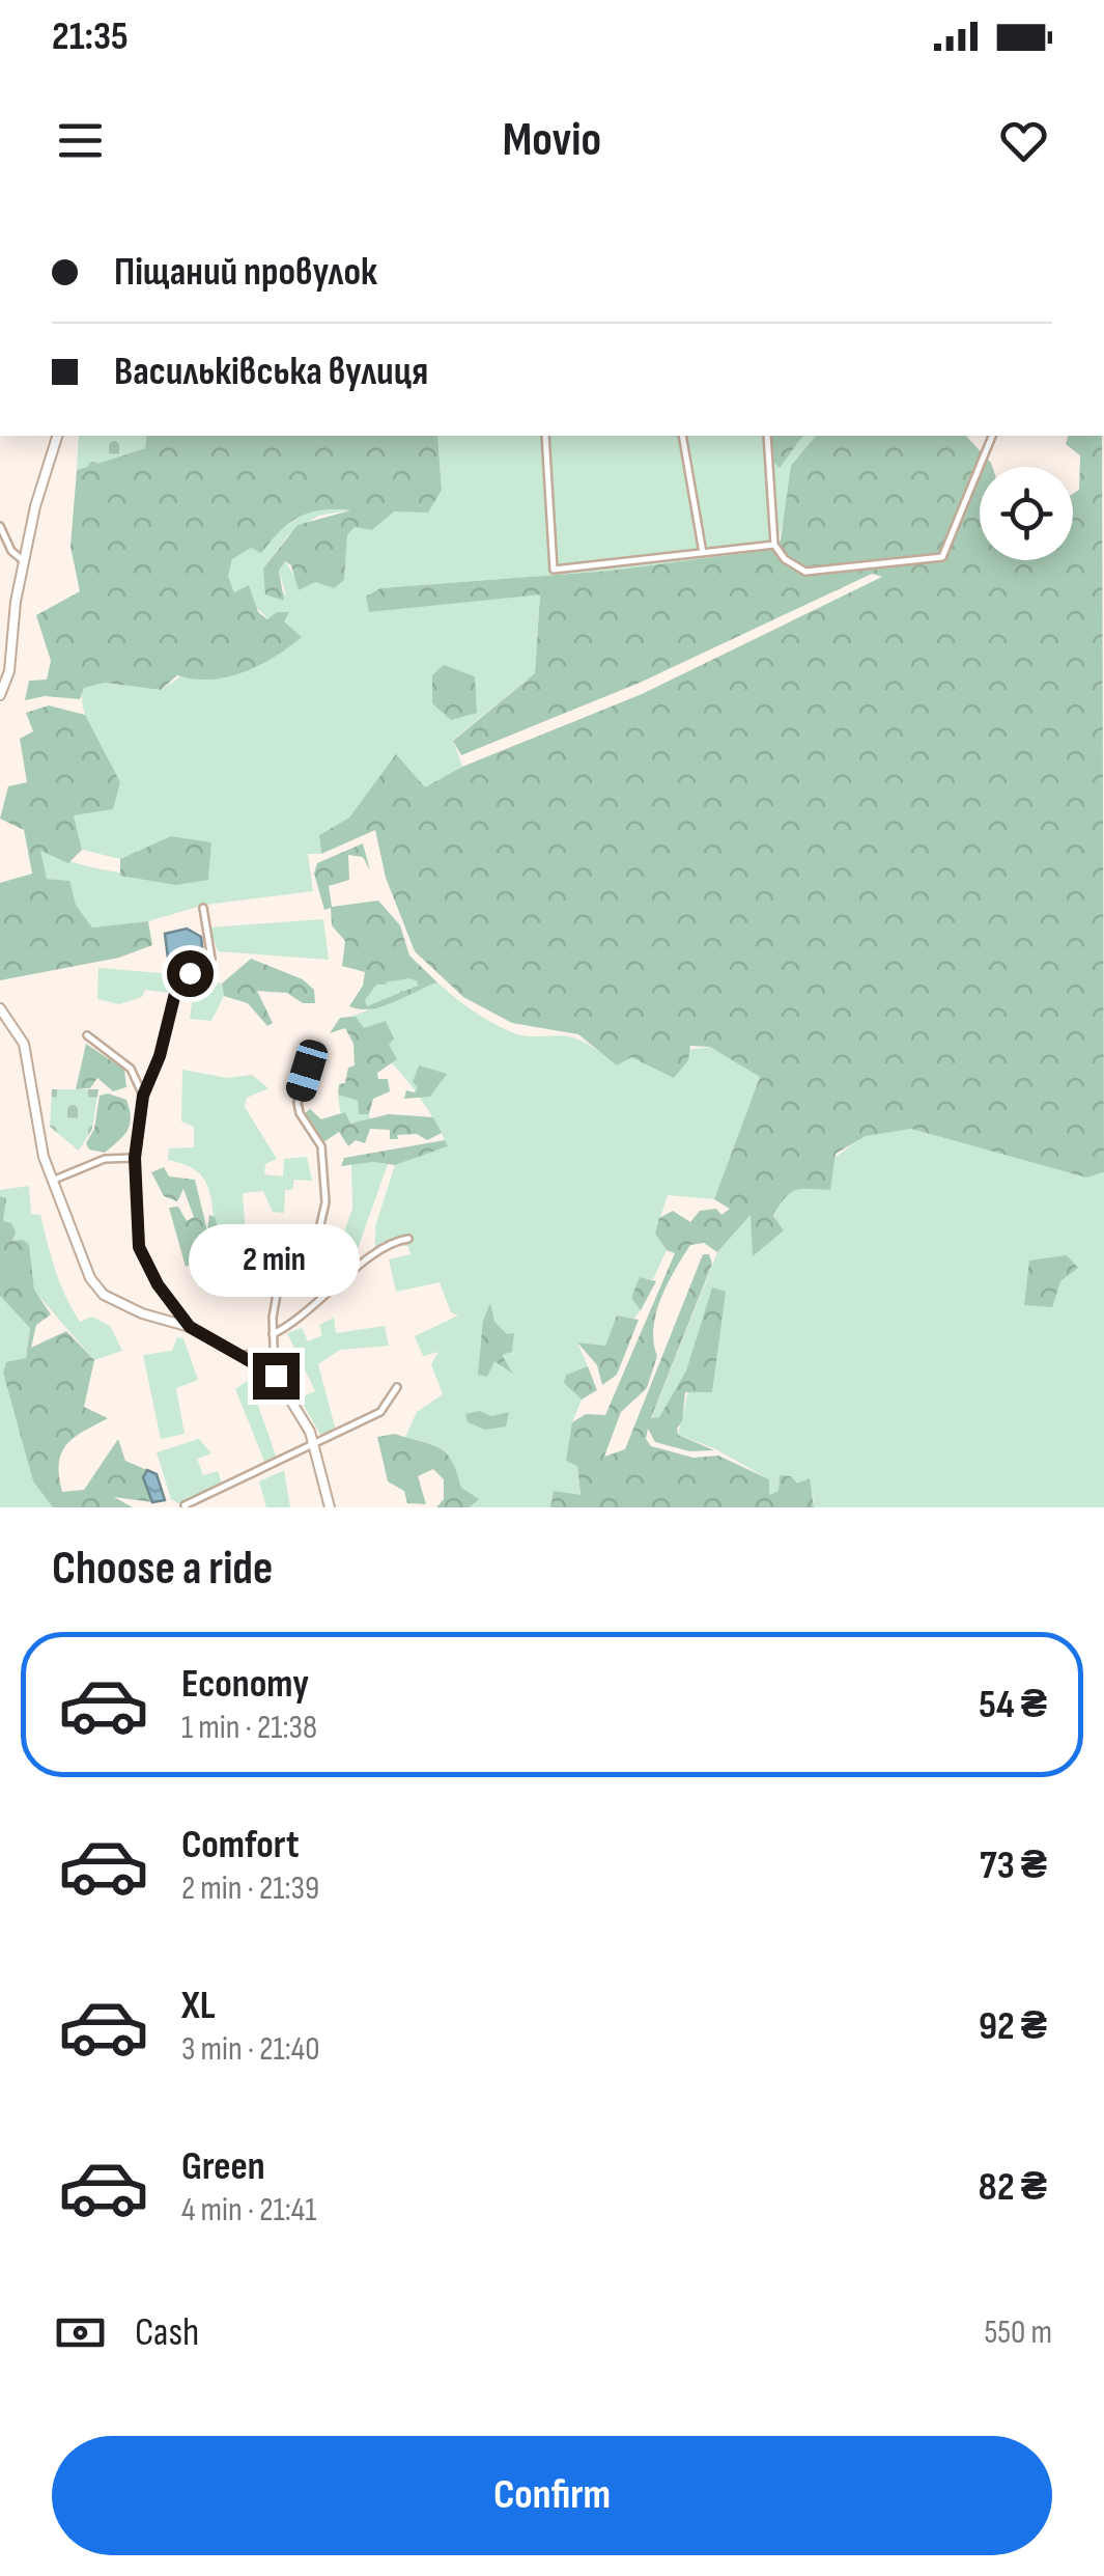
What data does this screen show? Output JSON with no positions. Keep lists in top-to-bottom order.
{
  "page": {
    "status": "21:35",
    "header": "Movio",
    "banner": ["Піщаний провулок", "Васильківська вулиця"],
    "bubble": "2 min",
    "heading": "Choose a ride",
    "list": [
      {
        "name": "Economy",
        "note": "1 min · 21:38",
        "value": "54 ₴"
      },
      {
        "name": "Comfort",
        "note": "2 min · 21:39",
        "value": "73 ₴"
      },
      {
        "name": "XL",
        "note": "3 min · 21:40",
        "value": "92 ₴"
      },
      {
        "name": "Green",
        "note": "4 min · 21:41",
        "value": "82 ₴"
      }
    ],
    "pay": ["Cash", "550 m"],
    "buttons": "Confirm"
  }
}
